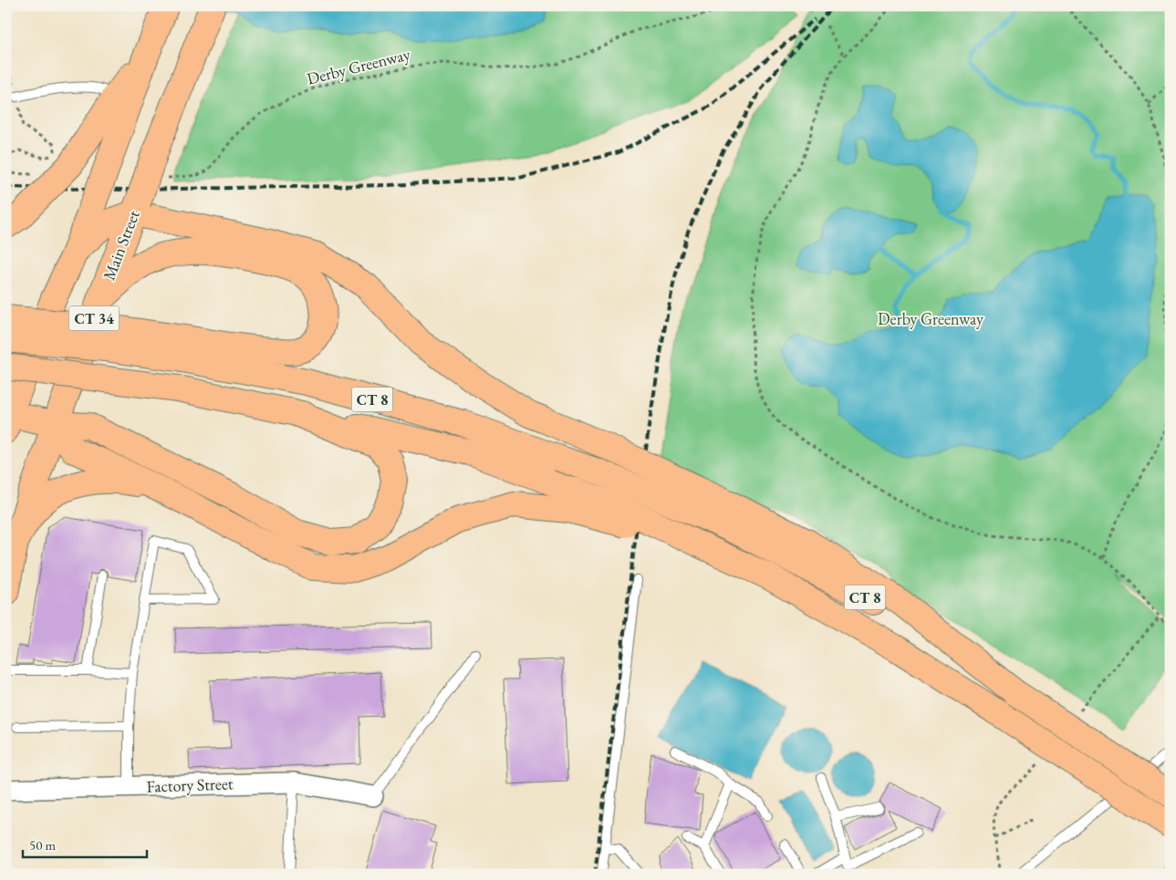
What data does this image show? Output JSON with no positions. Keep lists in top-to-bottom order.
{
  "streets": {
    "main road": ["Main Street", "CT 34", "CT 8"],
    "street": ["Factory Street"],
    "path": ["Derby Greenway"]
  },
  "crossings": [
    ["Derby Greenway", "Main Street"]
  ],
  "parks": ["Derby Greenway"],
  "scale_bar": "50 m"
}
